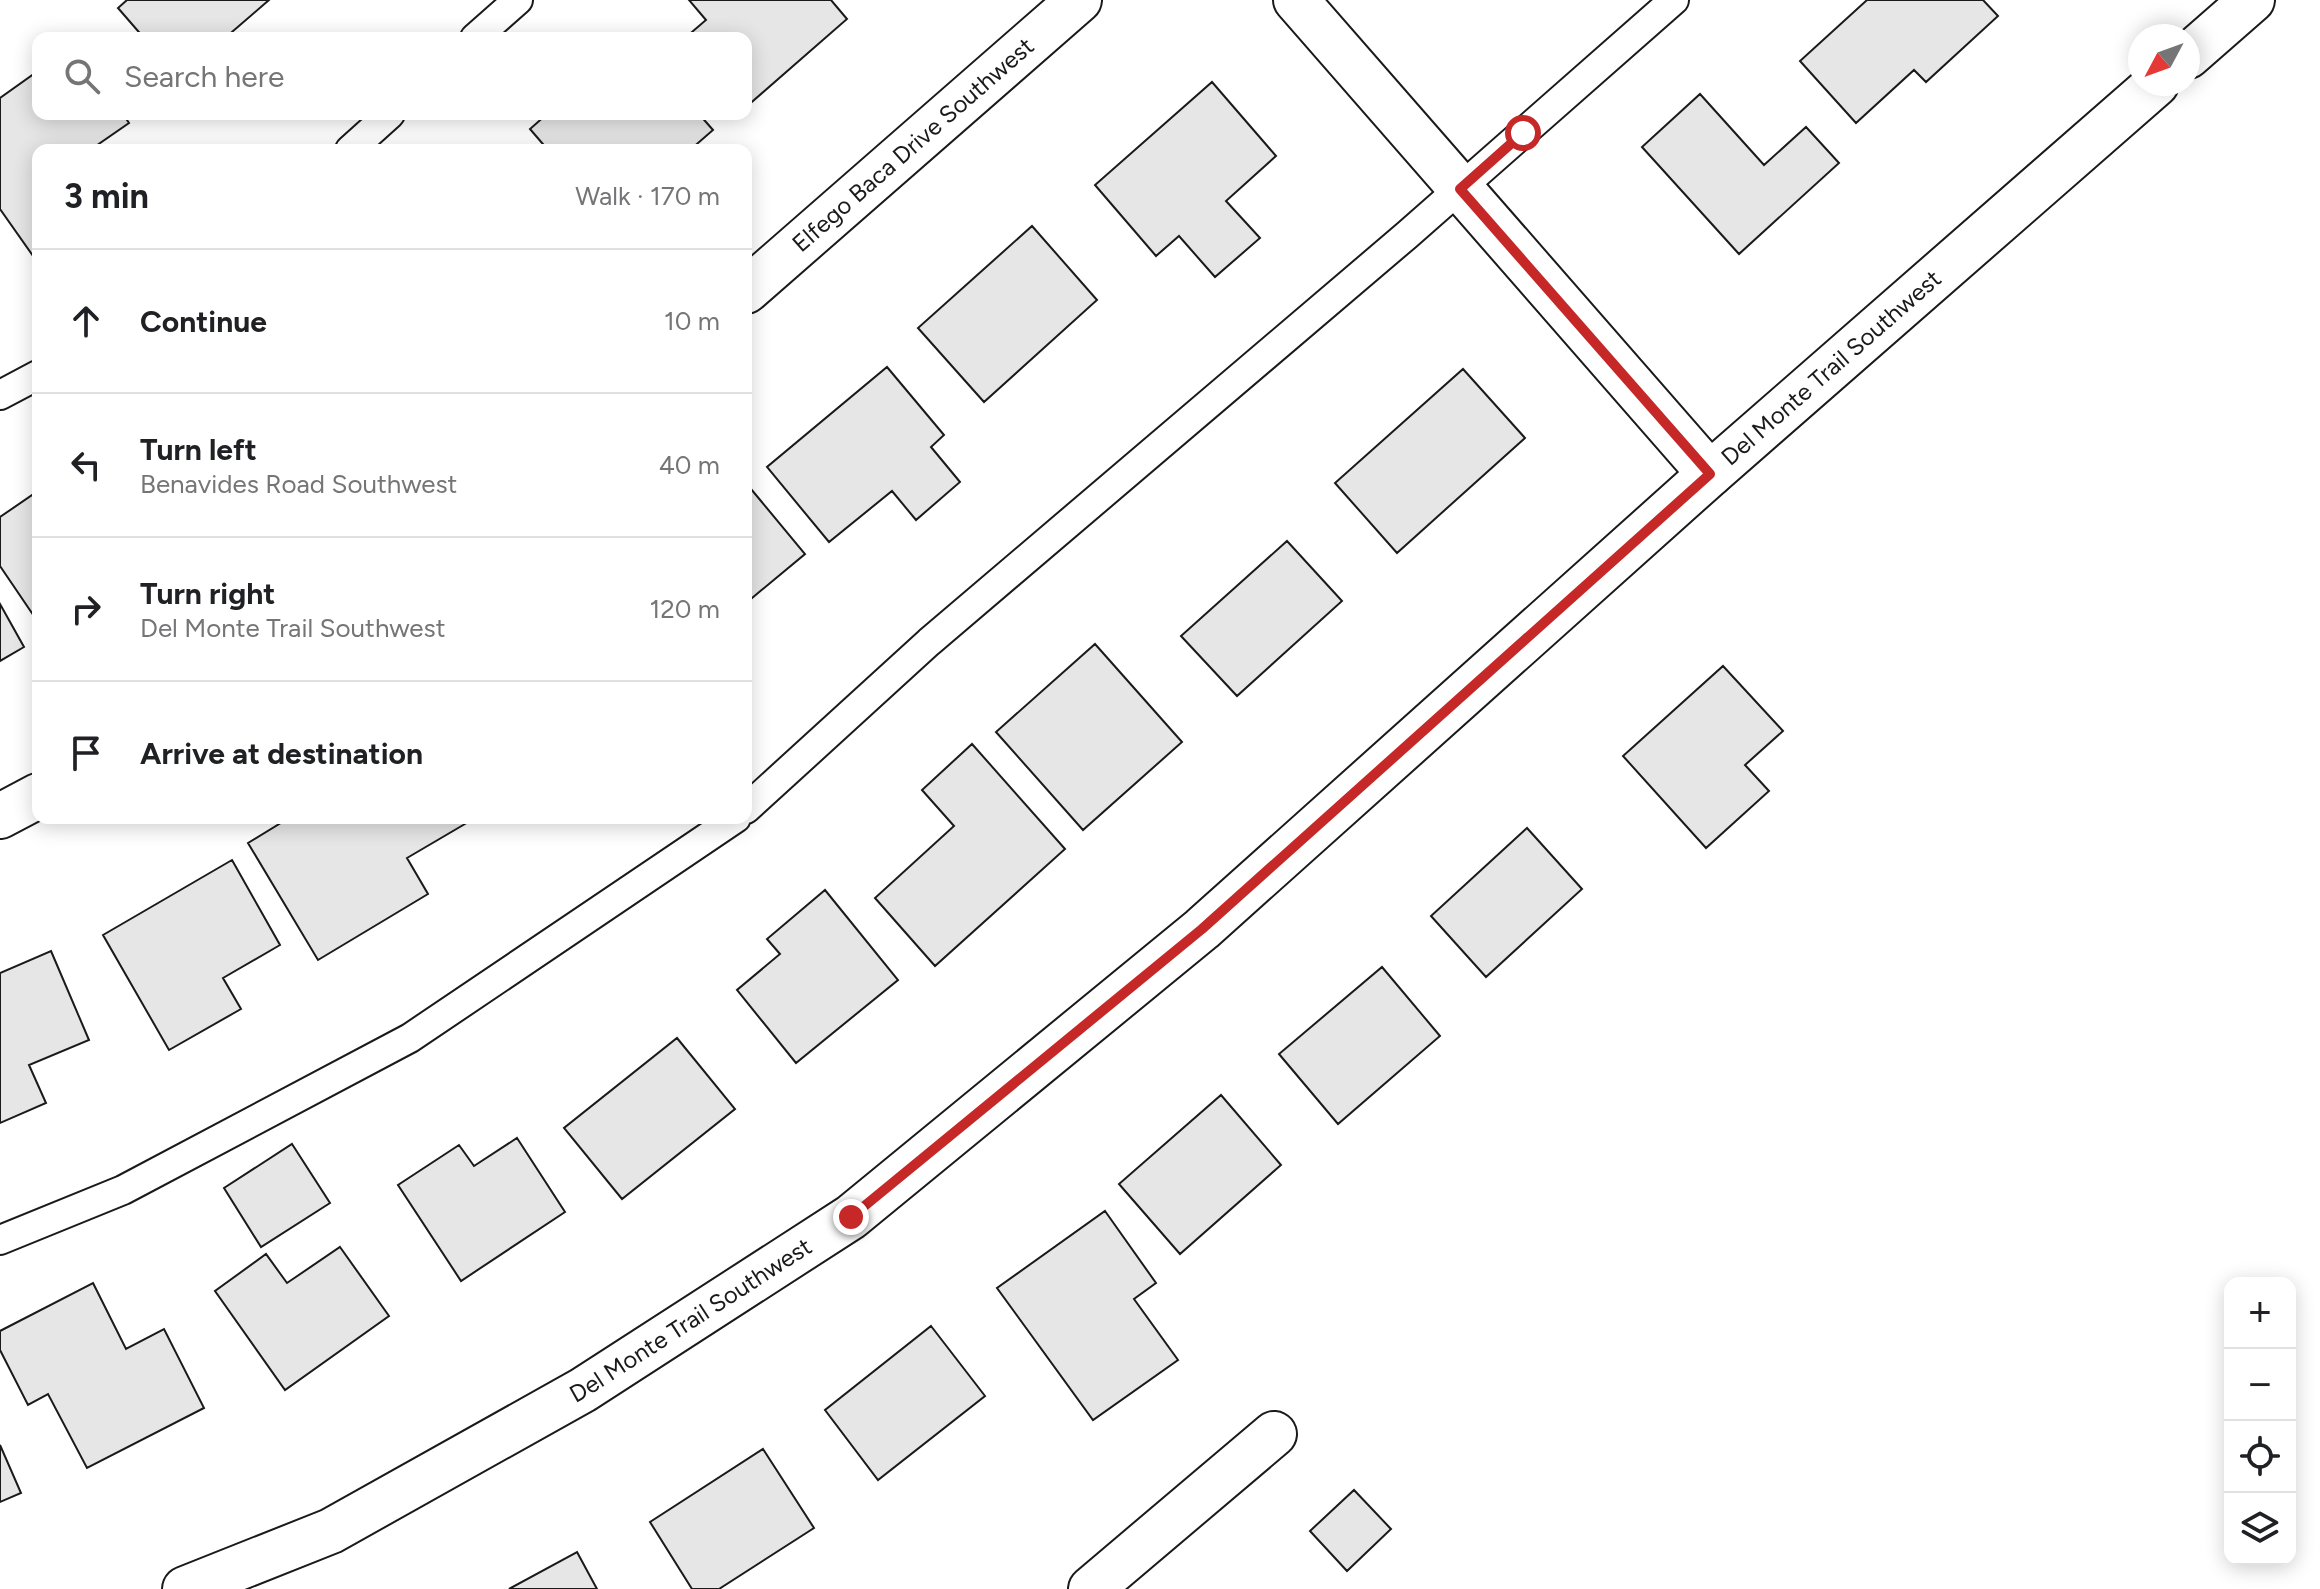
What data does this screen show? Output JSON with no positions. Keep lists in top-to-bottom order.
{
  "streets": {
    "street": ["Elfego Baca Drive Southwest", "Del Monte Trail Southwest"]
  },
  "north": "bottom left",
  "page": {
    "search": "Search here",
    "heading": ["3 min", "Walk · 170 m"],
    "list": [
      ["Continue", "10 m"],
      ["Turn left", "Benavides Road Southwest", "40 m"],
      ["Turn right", "Del Monte Trail Southwest", "120 m"],
      "Arrive at destination"
    ],
    "map_buttons": ["+", "−"]
  }
}
